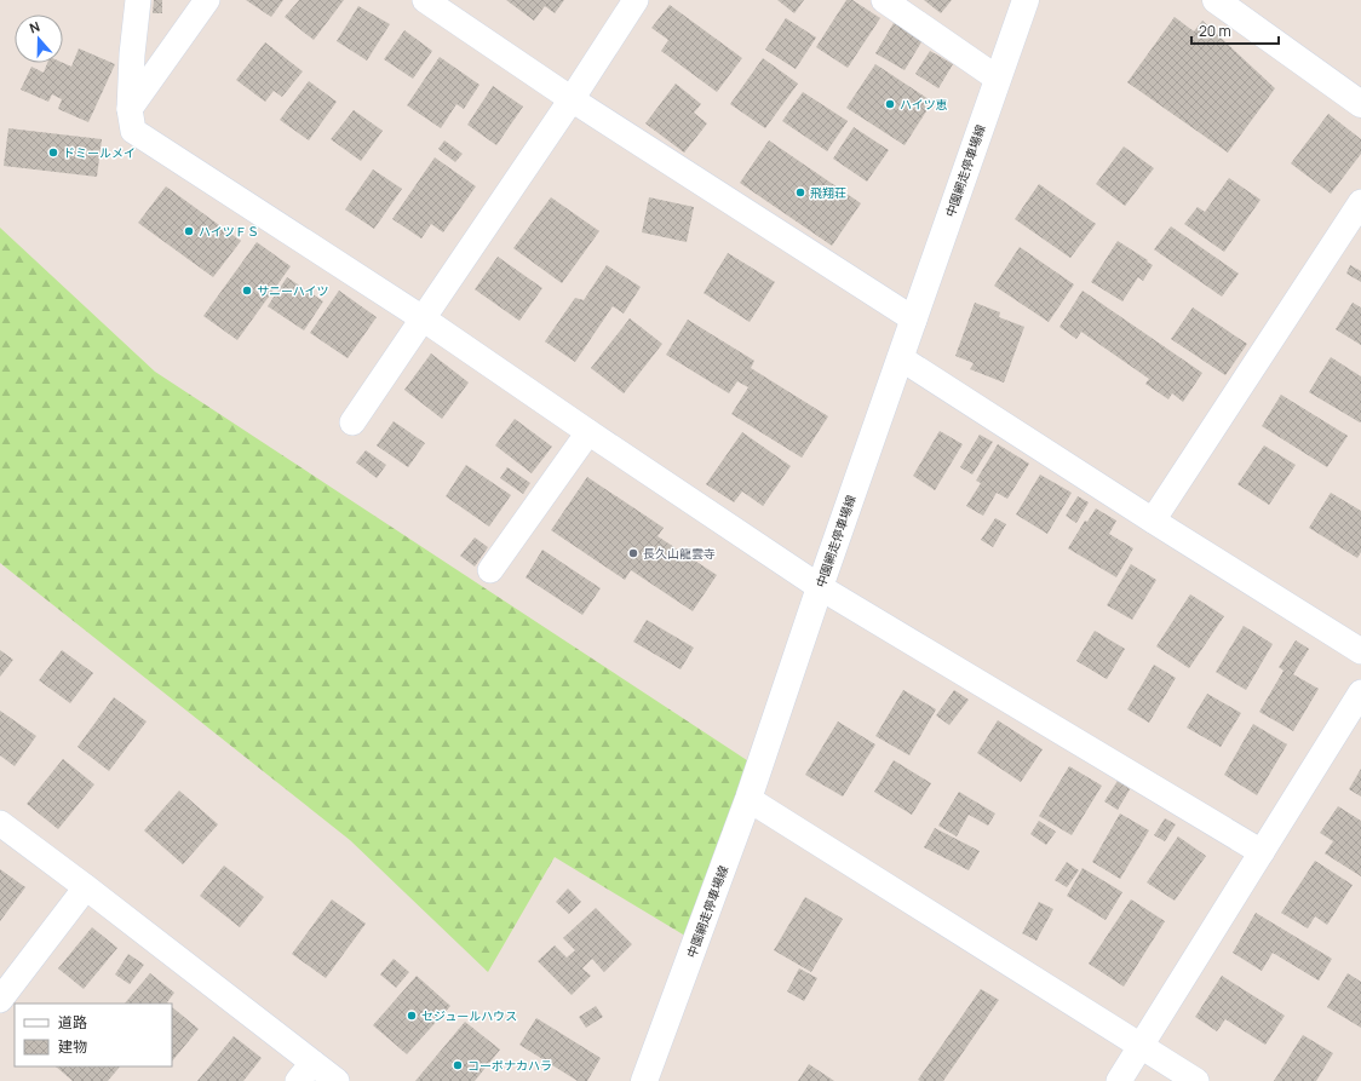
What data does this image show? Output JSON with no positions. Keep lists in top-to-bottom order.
{
  "streets": {
    "main road": ["中園網走停車場線"]
  },
  "places": [
    "ハイツ恵",
    "ドミールメイ",
    "飛翔荘",
    "ハイツＦＳ",
    "サニーハイツ",
    "長久山龍雲寺",
    "セジュールハウス",
    "コーポナカハラ"
  ],
  "legend": ["道路", "建物"],
  "scale_bar": "20 m",
  "north": "top"
}
